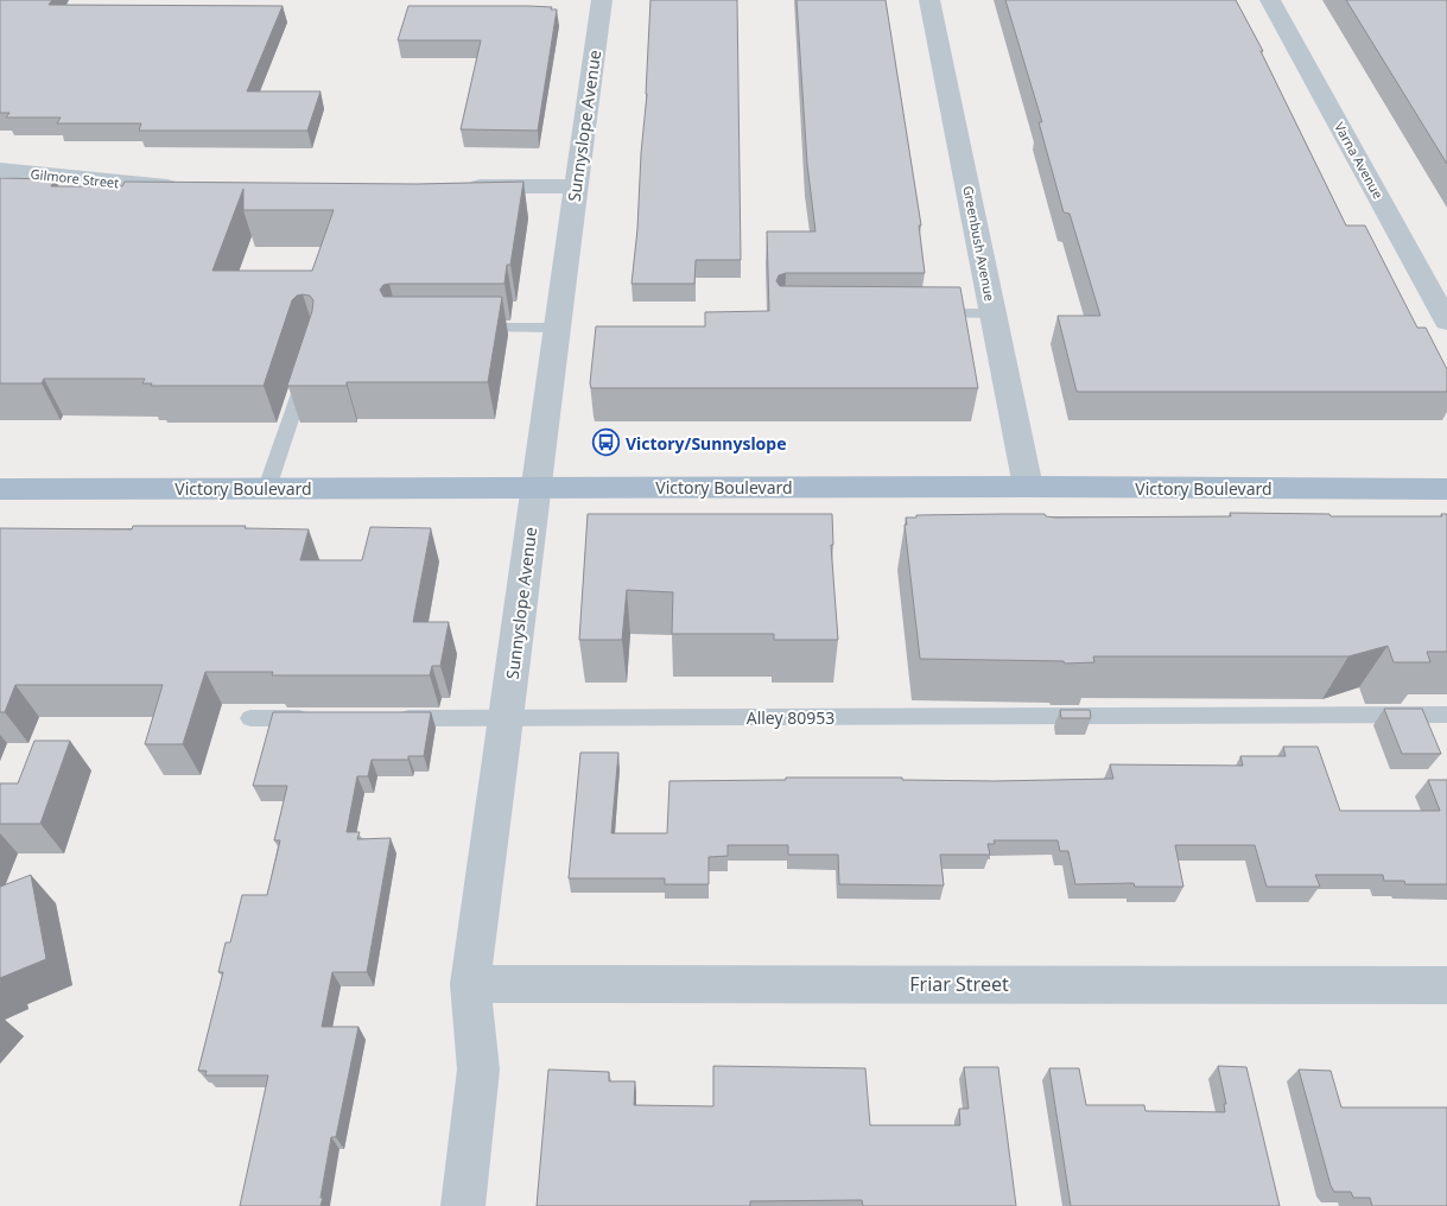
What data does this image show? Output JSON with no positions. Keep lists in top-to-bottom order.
{
  "streets": {
    "main road": ["Victory Boulevard"],
    "street": [
      "Sunnyslope Avenue",
      "Varna Avenue",
      "Gilmore Street",
      "Greenbush Avenue",
      "Friar Street"
    ],
    "lane": ["Alley 80953"]
  },
  "crossings": [
    ["Sunnyslope Avenue", "Victory Boulevard"],
    ["Sunnyslope Avenue", "Alley 80953"],
    ["Sunnyslope Avenue", "Friar Street"],
    ["Greenbush Avenue", "Victory Boulevard"]
  ],
  "places": {
    "bus stop": ["Victory/Sunnyslope"]
  }
}
